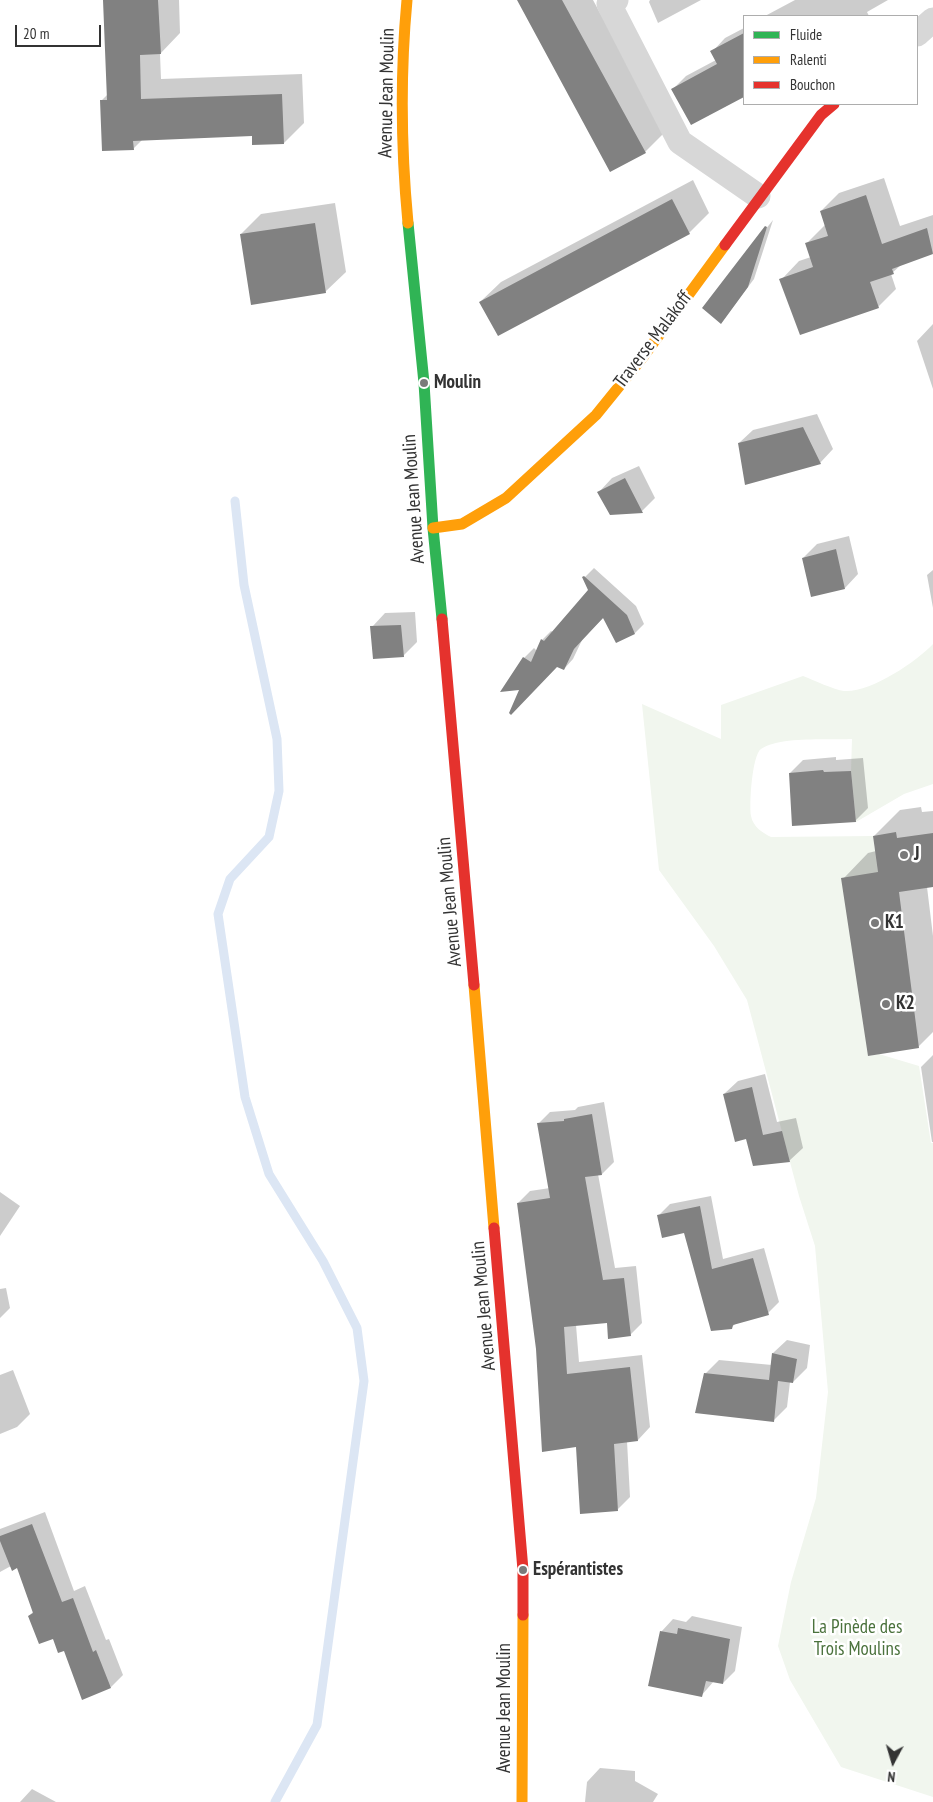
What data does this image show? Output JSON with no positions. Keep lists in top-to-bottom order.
{
  "streets": {
    "main road": ["Avenue Jean Moulin", "Traverse Malakoff"]
  },
  "crossings": [
    ["Avenue Jean Moulin", "Traverse Malakoff"]
  ],
  "parks": ["La Pinède des Trois Moulins"],
  "places": [
    "Moulin",
    "J",
    "K1",
    "K2",
    "Espérantistes"
  ],
  "legend": ["Fluide", "Ralenti", "Bouchon"],
  "scale_bar": "20 m",
  "north": "bottom"
}
